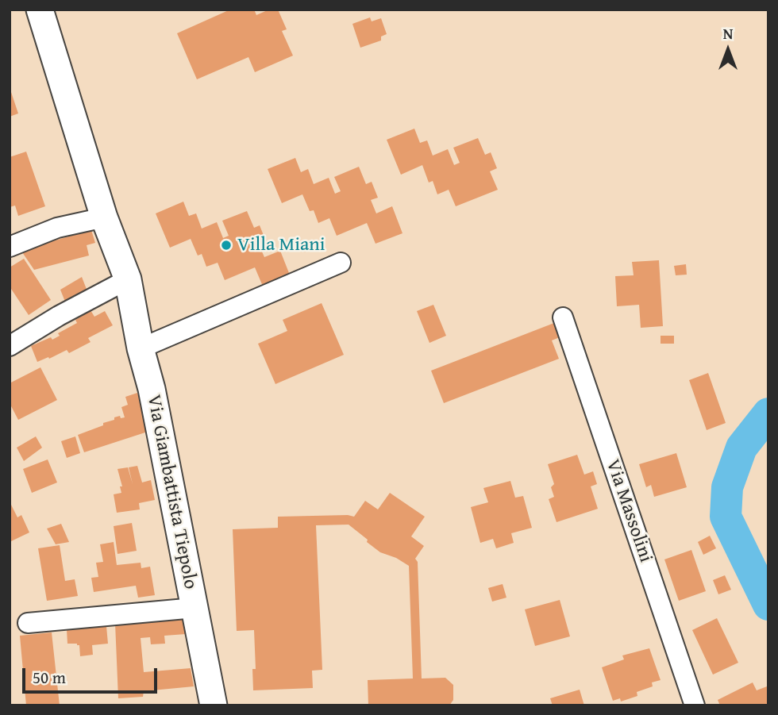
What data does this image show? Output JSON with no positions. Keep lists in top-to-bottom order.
{
  "streets": {
    "street": ["Via Giambattista Tiepolo", "Via Massolini"]
  },
  "places": ["Villa Miani"],
  "scale_bar": "50 m",
  "north": "top"
}
